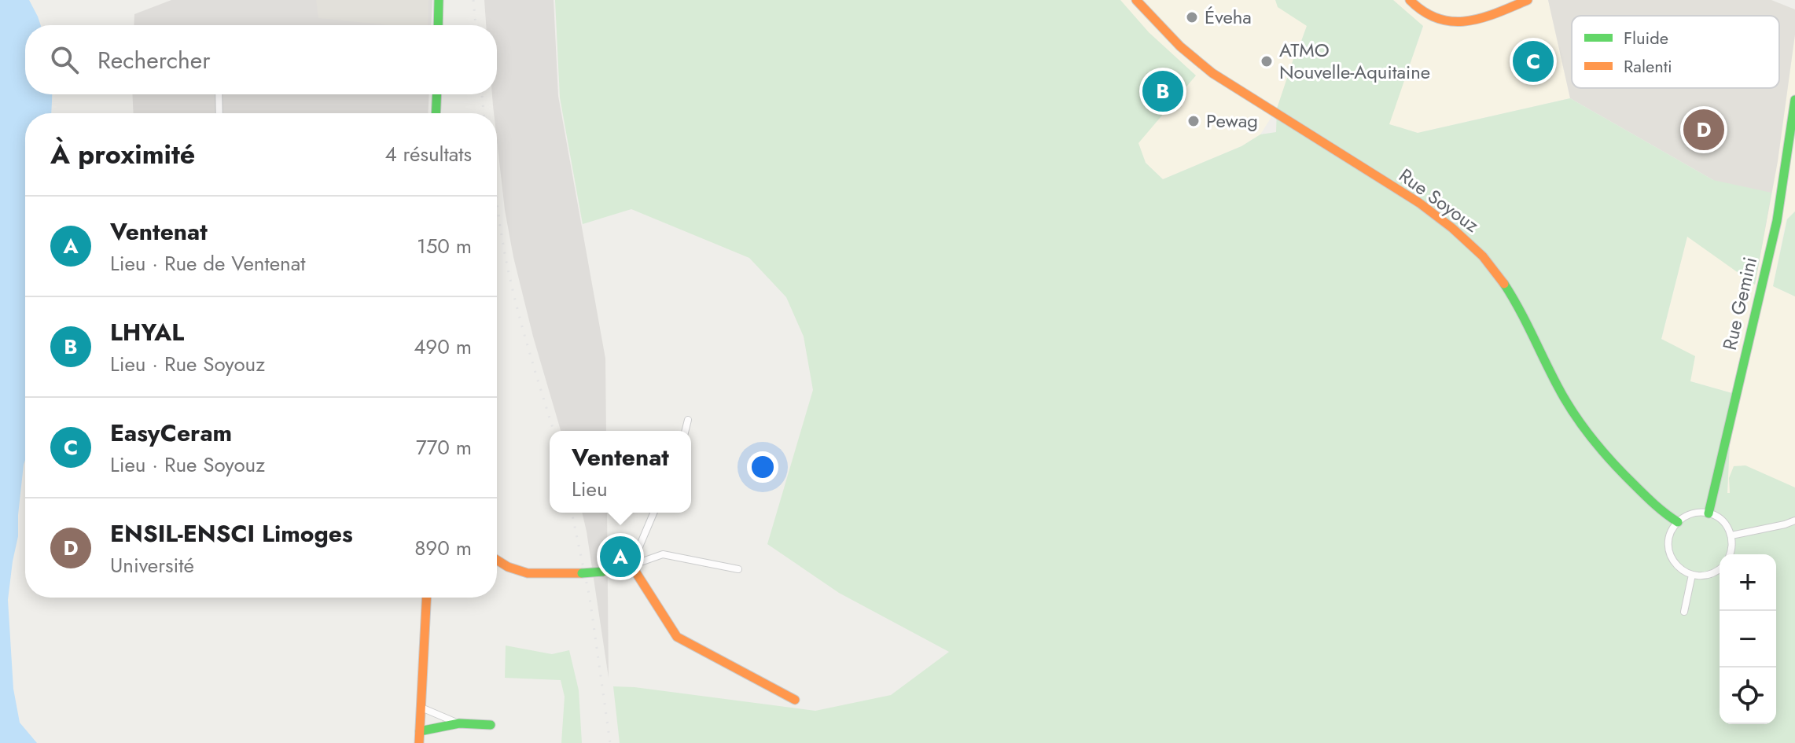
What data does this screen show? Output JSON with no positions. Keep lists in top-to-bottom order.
{
  "streets": {
    "street": ["Rue Soyouz", "Rue Gemini"]
  },
  "places": ["Éveha", "ATMO Nouvelle-Aquitaine", "Pewag"],
  "legend": ["Fluide", "Ralenti"],
  "page": {
    "search": "Rechercher",
    "pins": [
      "C",
      "B",
      "D",
      "A"
    ],
    "heading": ["À proximité", "4 résultats"],
    "list": [
      {
        "mark": "A",
        "name": "Ventenat",
        "note": "Lieu · Rue de Ventenat",
        "value": "150 m"
      },
      {
        "mark": "B",
        "name": "LHYAL",
        "note": "Lieu · Rue Soyouz",
        "value": "490 m"
      },
      {
        "mark": "C",
        "name": "EasyCeram",
        "note": "Lieu · Rue Soyouz",
        "value": "770 m"
      },
      {
        "mark": "D",
        "name": "ENSIL-ENSCI Limoges",
        "note": "Université",
        "value": "890 m"
      }
    ],
    "popup": ["Ventenat", "Lieu"],
    "map_buttons": ["+", "−"]
  }
}
